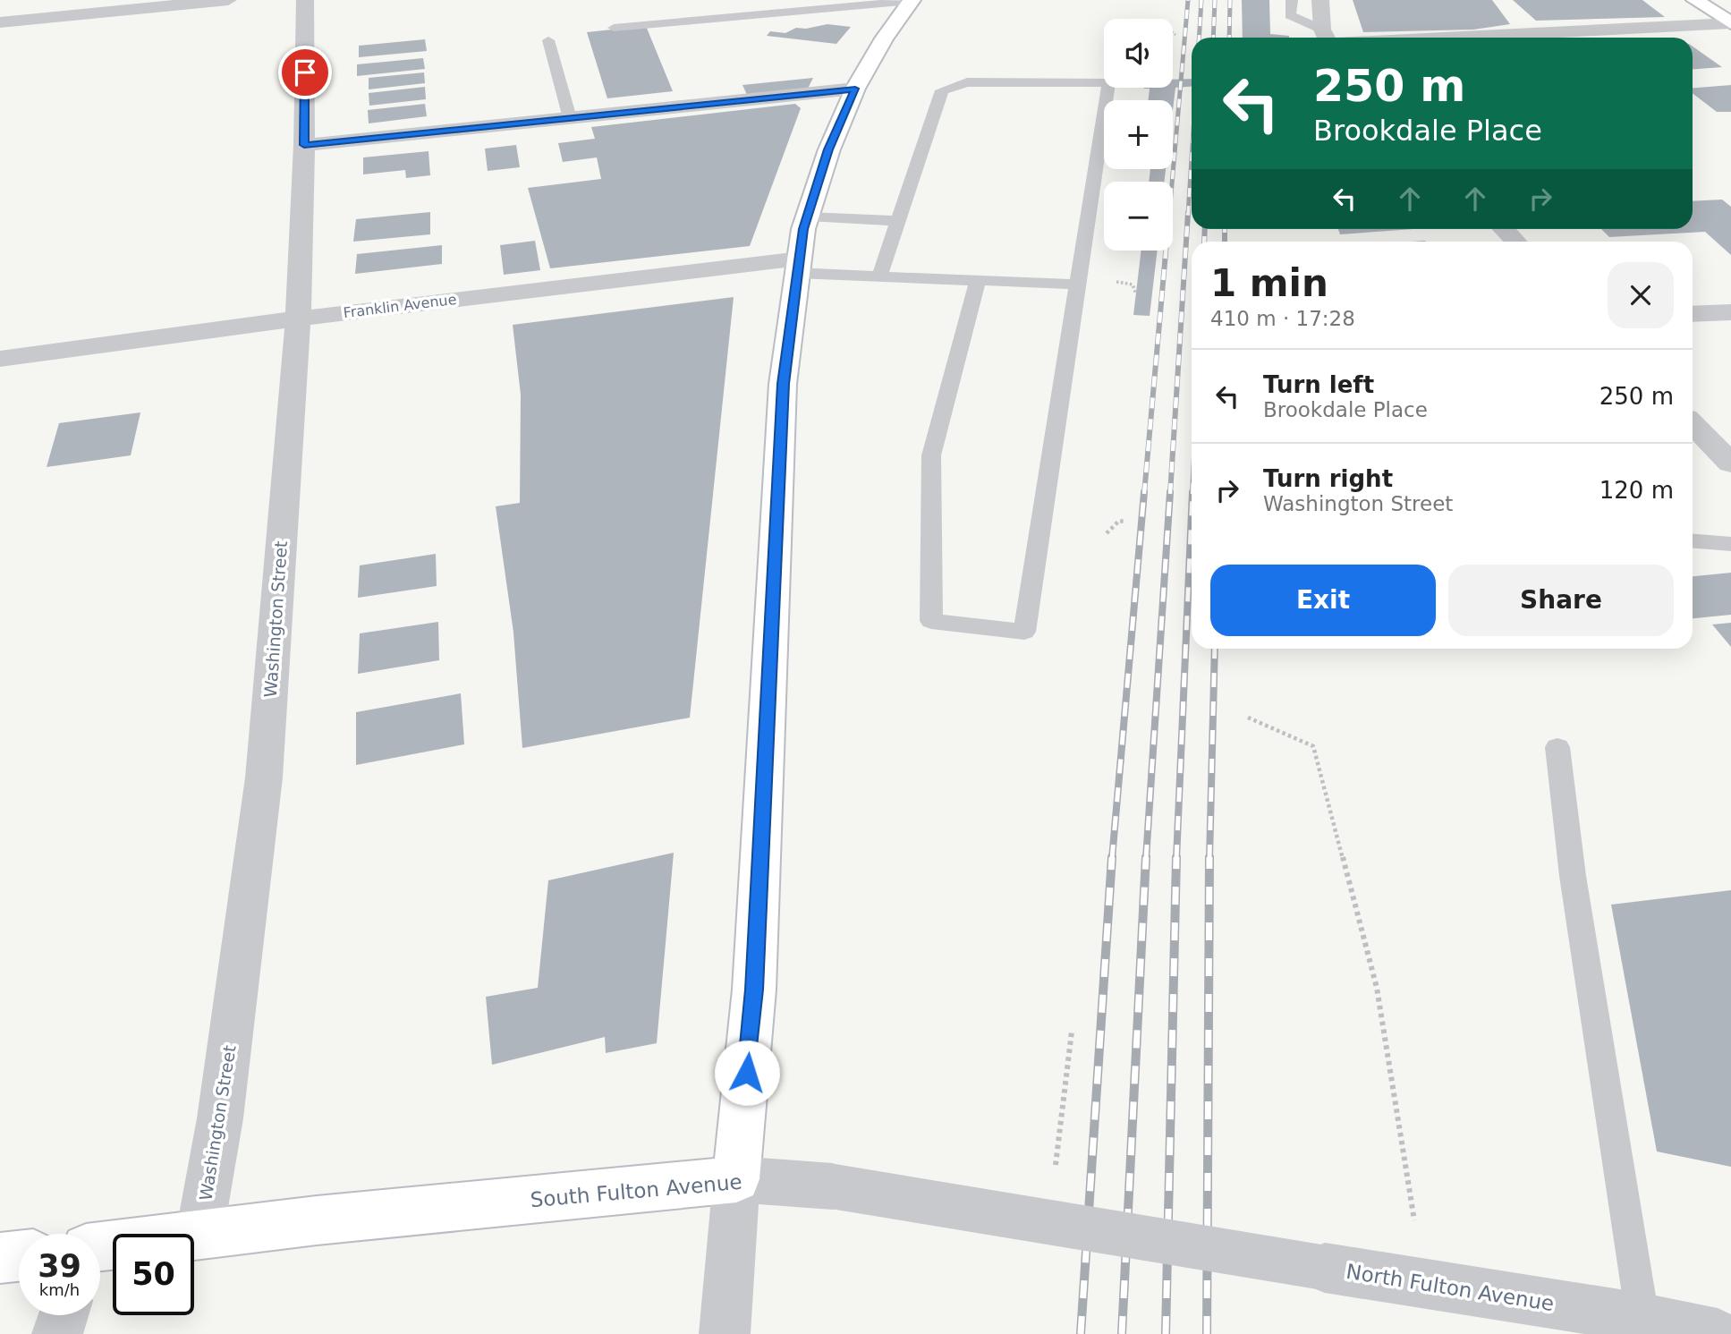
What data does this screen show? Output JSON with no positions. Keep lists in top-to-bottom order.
{
  "streets": {
    "main road": ["South Fulton Avenue"],
    "street": ["Franklin Avenue", "Washington Street", "North Fulton Avenue"]
  },
  "crossings": [
    ["Franklin Avenue", "Washington Street"],
    ["Washington Street", "South Fulton Avenue"],
    ["South Fulton Avenue", "North Fulton Avenue"]
  ],
  "page": {
    "map_buttons": ["+", "−"],
    "turn": ["250 m", "Brookdale Place"],
    "heading": ["1 min", "410 m · 17:28"],
    "list": [
      {
        "name": "Turn left",
        "note": "Brookdale Place",
        "value": "250 m"
      },
      {
        "name": "Turn right",
        "note": "Washington Street",
        "value": "120 m"
      }
    ],
    "buttons": ["Exit", "Share"],
    "speed": "39 km/h",
    "limit": "50"
  }
}
